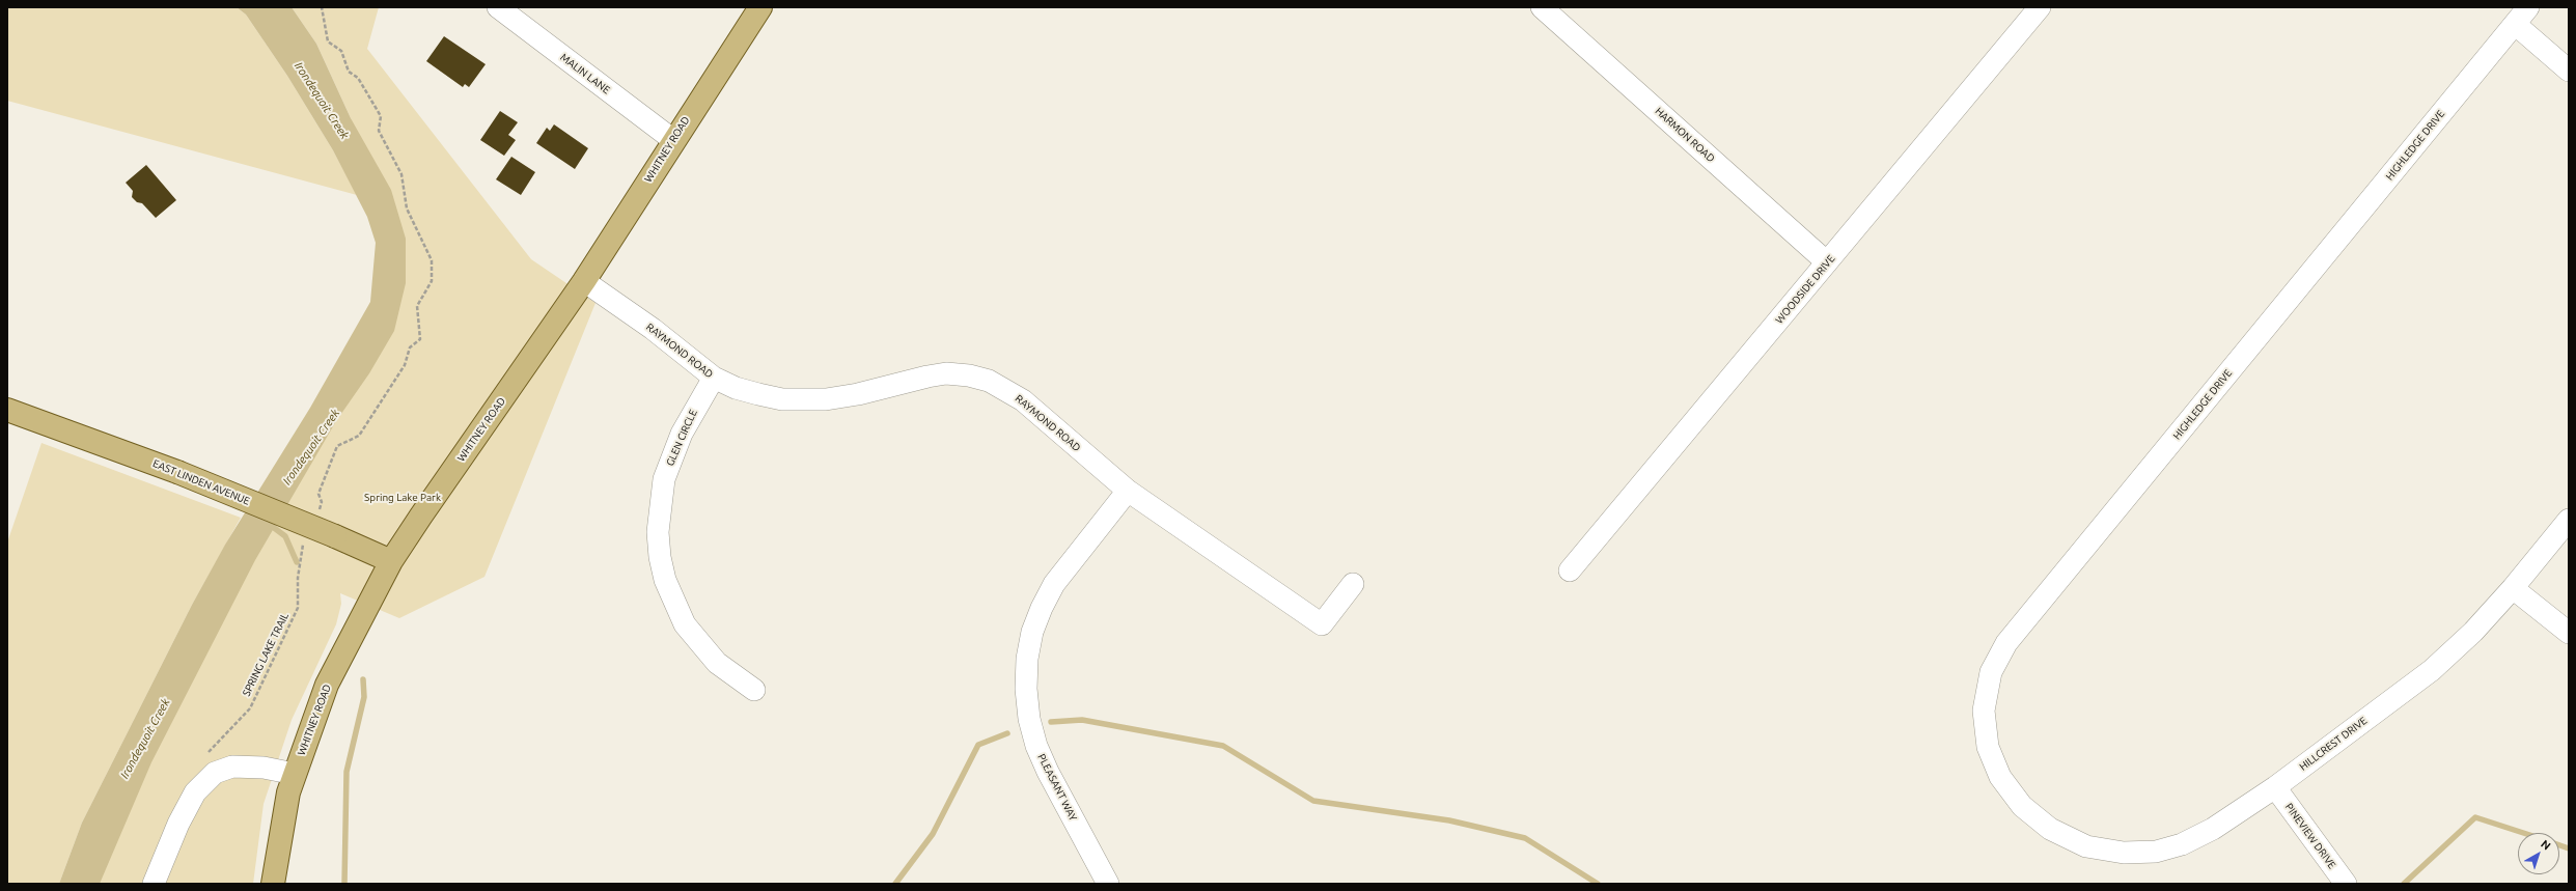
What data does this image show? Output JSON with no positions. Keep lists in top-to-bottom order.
{
  "streets": {
    "main road": ["WHITNEY ROAD", "EAST LINDEN AVENUE"],
    "street": [
      "MALIN LANE",
      "HARMON ROAD",
      "HIGHLEDGE DRIVE",
      "WOODSIDE DRIVE",
      "RAYMOND ROAD",
      "GLEN CIRCLE",
      "HILLCREST DRIVE",
      "PLEASANT WAY",
      "PINEVIEW DRIVE"
    ],
    "path": ["SPRING LAKE TRAIL"]
  },
  "crossings": [
    ["MALIN LANE", "WHITNEY ROAD"],
    ["HARMON ROAD", "WOODSIDE DRIVE"],
    ["HIGHLEDGE DRIVE", "HILLCREST DRIVE"],
    ["WHITNEY ROAD", "RAYMOND ROAD"],
    ["WHITNEY ROAD", "EAST LINDEN AVENUE"],
    ["RAYMOND ROAD", "GLEN CIRCLE"],
    ["RAYMOND ROAD", "PLEASANT WAY"],
    ["HILLCREST DRIVE", "PINEVIEW DRIVE"]
  ],
  "water": ["Irondequoit Creek"],
  "parks": ["Spring Lake Park"],
  "north": "top right"
}
